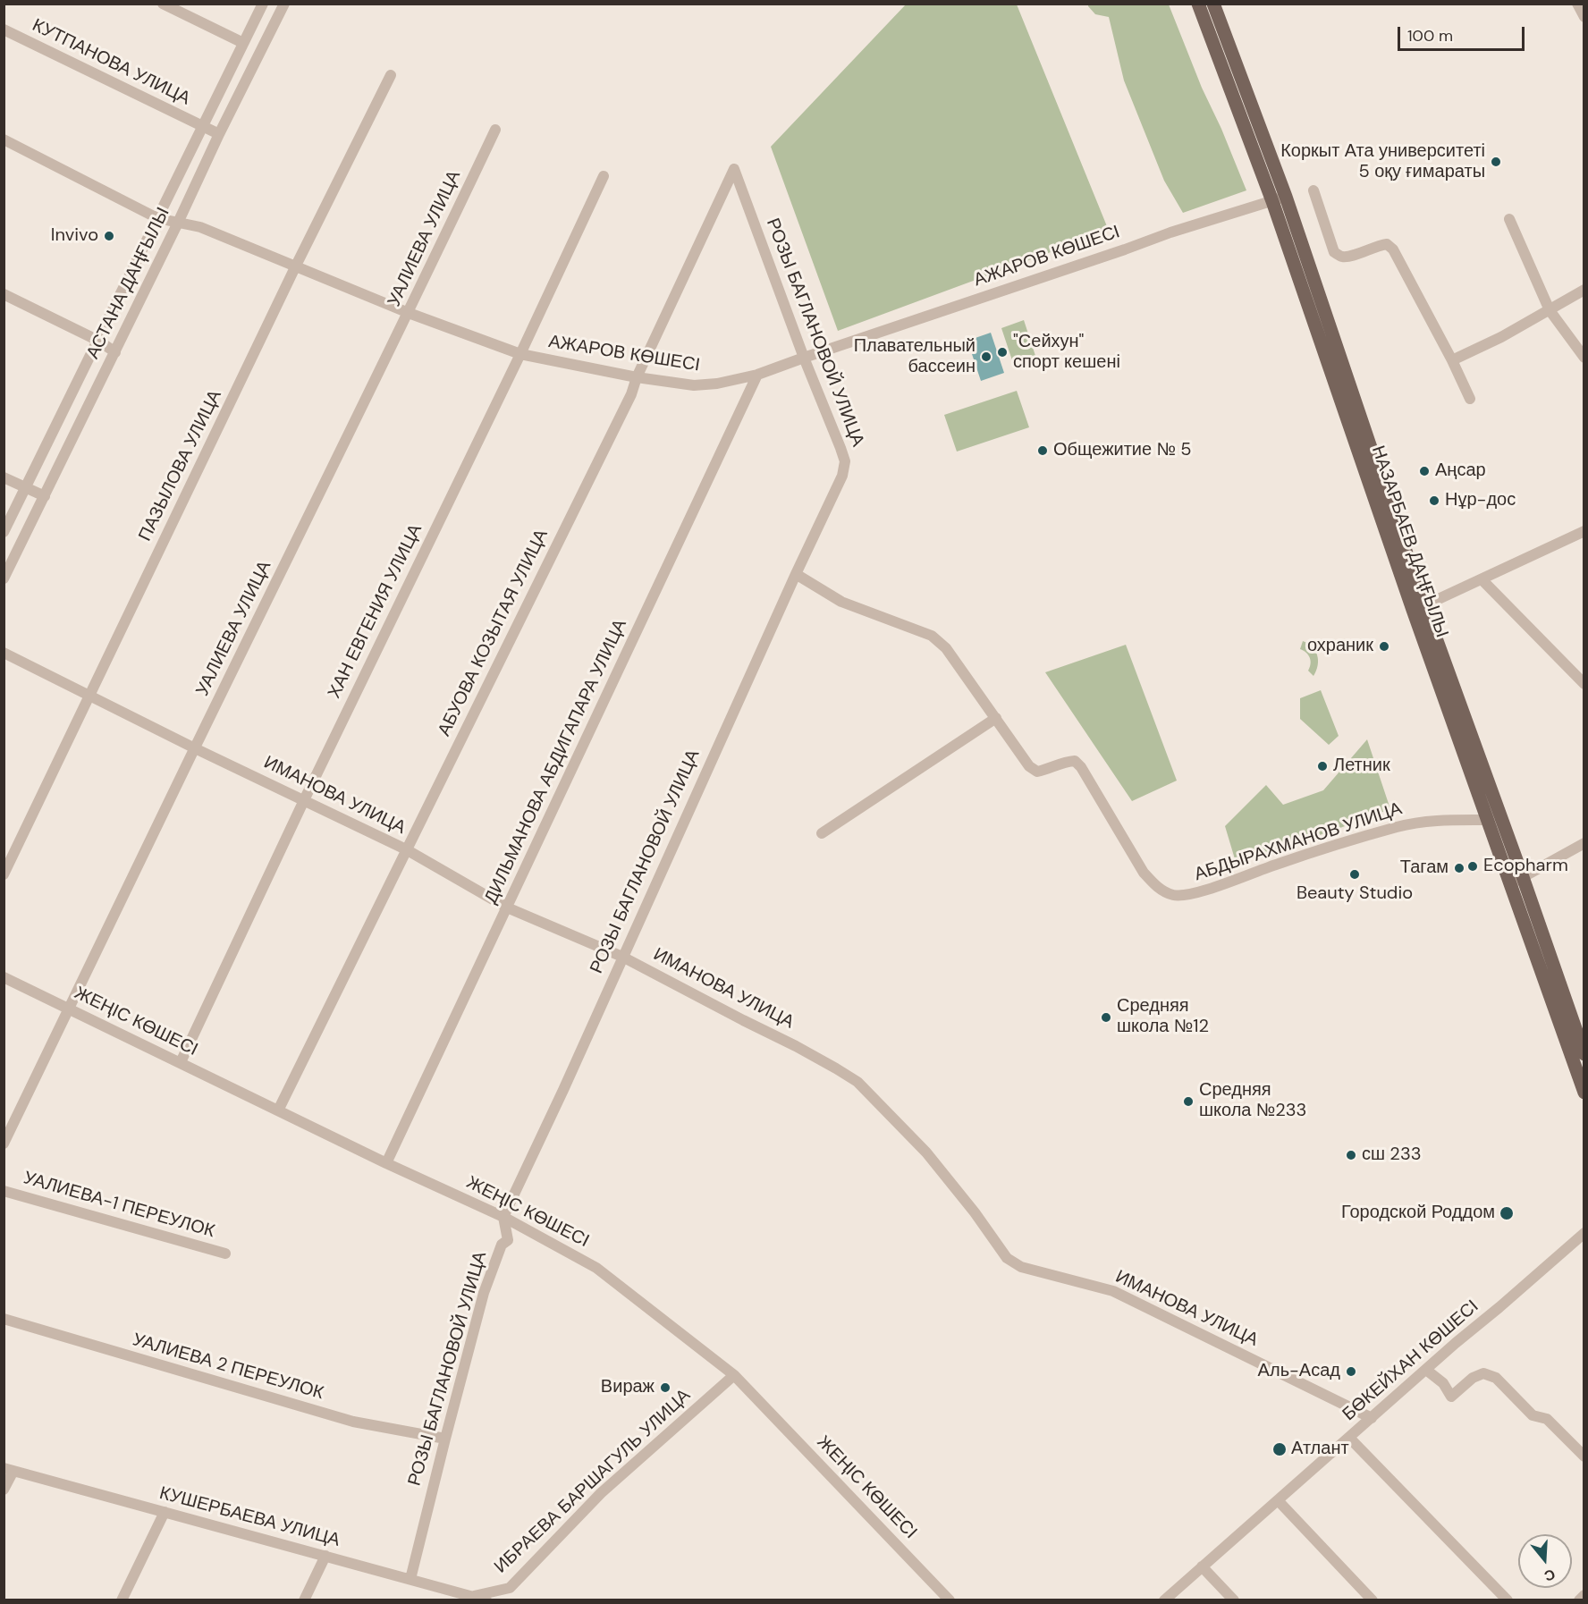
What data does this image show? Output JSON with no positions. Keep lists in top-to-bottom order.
{
  "streets": {
    "main road": ["НАЗАРБАЕВ ДАҢҒЫЛЫ"],
    "street": [
      "КУТПАНОВА УЛИЦА",
      "УАЛИЕВА УЛИЦА",
      "АЖАРОВ КӨШЕСІ",
      "АСТАНА ДАҢҒЫЛЫ",
      "РОЗЫ БАГЛАНОВОЙ УЛИЦА",
      "ПАЗЫЛОВА УЛИЦА",
      "ХАН ЕВГЕНИЯ УЛИЦА",
      "АБУОВА КОЗЫТАЯ УЛИЦА",
      "ДИЛЬМАНОВА АБДИГАПАРА УЛИЦА",
      "ИМАНОВА УЛИЦА",
      "АБДЫРАХМАНОВ УЛИЦА",
      "ЖЕҢІС КӨШЕСІ",
      "УАЛИЕВА-1 ПЕРЕУЛОК",
      "БӨКЕЙХАН КӨШЕСІ",
      "УАЛИЕВА 2 ПЕРЕУЛОК",
      "ИБРАЕВА БАРШАГУЛЬ УЛИЦА",
      "КУШЕРБАЕВА УЛИЦА"
    ]
  },
  "crossings": [
    ["КУТПАНОВА УЛИЦА", "АСТАНА ДАҢҒЫЛЫ"],
    ["УАЛИЕВА УЛИЦА", "АЖАРОВ КӨШЕСІ"],
    ["УАЛИЕВА УЛИЦА", "ИМАНОВА УЛИЦА"],
    ["УАЛИЕВА УЛИЦА", "ЖЕҢІС КӨШЕСІ"],
    ["АЖАРОВ КӨШЕСІ", "АСТАНА ДАҢҒЫЛЫ"],
    ["АЖАРОВ КӨШЕСІ", "РОЗЫ БАГЛАНОВОЙ УЛИЦА"],
    ["АЖАРОВ КӨШЕСІ", "ПАЗЫЛОВА УЛИЦА"],
    ["АЖАРОВ КӨШЕСІ", "НАЗАРБАЕВ ДАҢҒЫЛЫ"],
    ["АЖАРОВ КӨШЕСІ", "ХАН ЕВГЕНИЯ УЛИЦА"],
    ["АЖАРОВ КӨШЕСІ", "АБУОВА КОЗЫТАЯ УЛИЦА"],
    ["АЖАРОВ КӨШЕСІ", "ДИЛЬМАНОВА АБДИГАПАРА УЛИЦА"],
    ["РОЗЫ БАГЛАНОВОЙ УЛИЦА", "АБУОВА КОЗЫТАЯ УЛИЦА"],
    ["РОЗЫ БАГЛАНОВОЙ УЛИЦА", "ИМАНОВА УЛИЦА"],
    ["РОЗЫ БАГЛАНОВОЙ УЛИЦА", "АБДЫРАХМАНОВ УЛИЦА"],
    ["РОЗЫ БАГЛАНОВОЙ УЛИЦА", "ЖЕҢІС КӨШЕСІ"],
    ["РОЗЫ БАГЛАНОВОЙ УЛИЦА", "УАЛИЕВА 2 ПЕРЕУЛОК"],
    ["РОЗЫ БАГЛАНОВОЙ УЛИЦА", "КУШЕРБАЕВА УЛИЦА"],
    ["ПАЗЫЛОВА УЛИЦА", "ИМАНОВА УЛИЦА"],
    ["НАЗАРБАЕВ ДАҢҒЫЛЫ", "АБДЫРАХМАНОВ УЛИЦА"],
    ["ХАН ЕВГЕНИЯ УЛИЦА", "ИМАНОВА УЛИЦА"],
    ["ХАН ЕВГЕНИЯ УЛИЦА", "ЖЕҢІС КӨШЕСІ"],
    ["АБУОВА КОЗЫТАЯ УЛИЦА", "ИМАНОВА УЛИЦА"],
    ["АБУОВА КОЗЫТАЯ УЛИЦА", "ЖЕҢІС КӨШЕСІ"],
    ["ДИЛЬМАНОВА АБДИГАПАРА УЛИЦА", "ИМАНОВА УЛИЦА"],
    ["ДИЛЬМАНОВА АБДИГАПАРА УЛИЦА", "ЖЕҢІС КӨШЕСІ"],
    ["ИМАНОВА УЛИЦА", "БӨКЕЙХАН КӨШЕСІ"],
    ["ЖЕҢІС КӨШЕСІ", "ИБРАЕВА БАРШАГУЛЬ УЛИЦА"],
    ["ИБРАЕВА БАРШАГУЛЬ УЛИЦА", "КУШЕРБАЕВА УЛИЦА"]
  ],
  "places": [
    "Коркыт Ата университеті 5 оқу ғимараты",
    "Invivo",
    "\"Сейхун\" спорт кешені",
    "Плавательный бассеин",
    "Общежитие № 5",
    "Аңсар",
    "Нұр-дос",
    "охраник",
    "Летник",
    "Ecopharm",
    "Тагам",
    "Beauty Studio",
    "Средняя школа №12",
    "Средняя школа №233",
    "сш 233",
    "Городской Роддом",
    "Аль-Асад",
    "Вираж",
    "Атлант"
  ],
  "scale_bar": "100 m",
  "north": "bottom"
}
